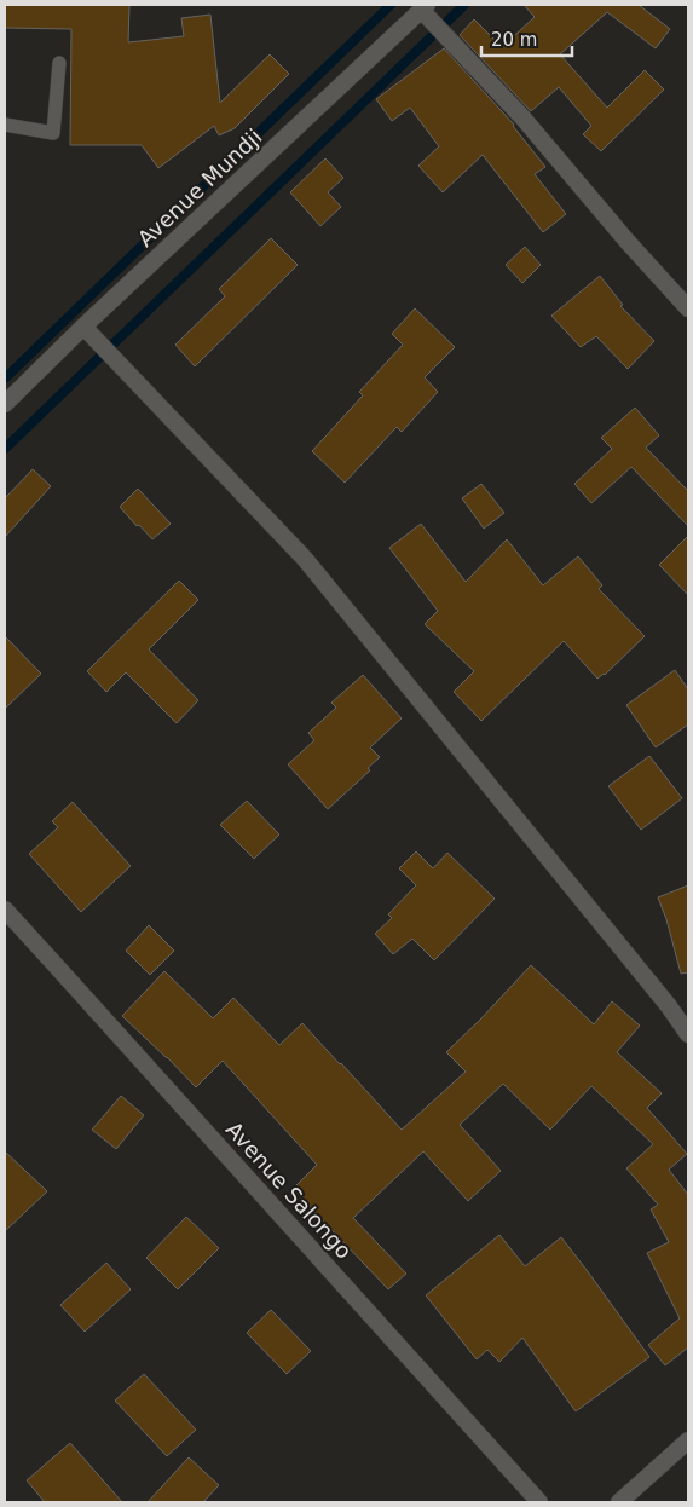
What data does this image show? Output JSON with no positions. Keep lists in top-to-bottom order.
{
  "streets": {
    "street": ["Avenue Mundji", "Avenue Salongo"]
  },
  "scale_bar": "20 m"
}
